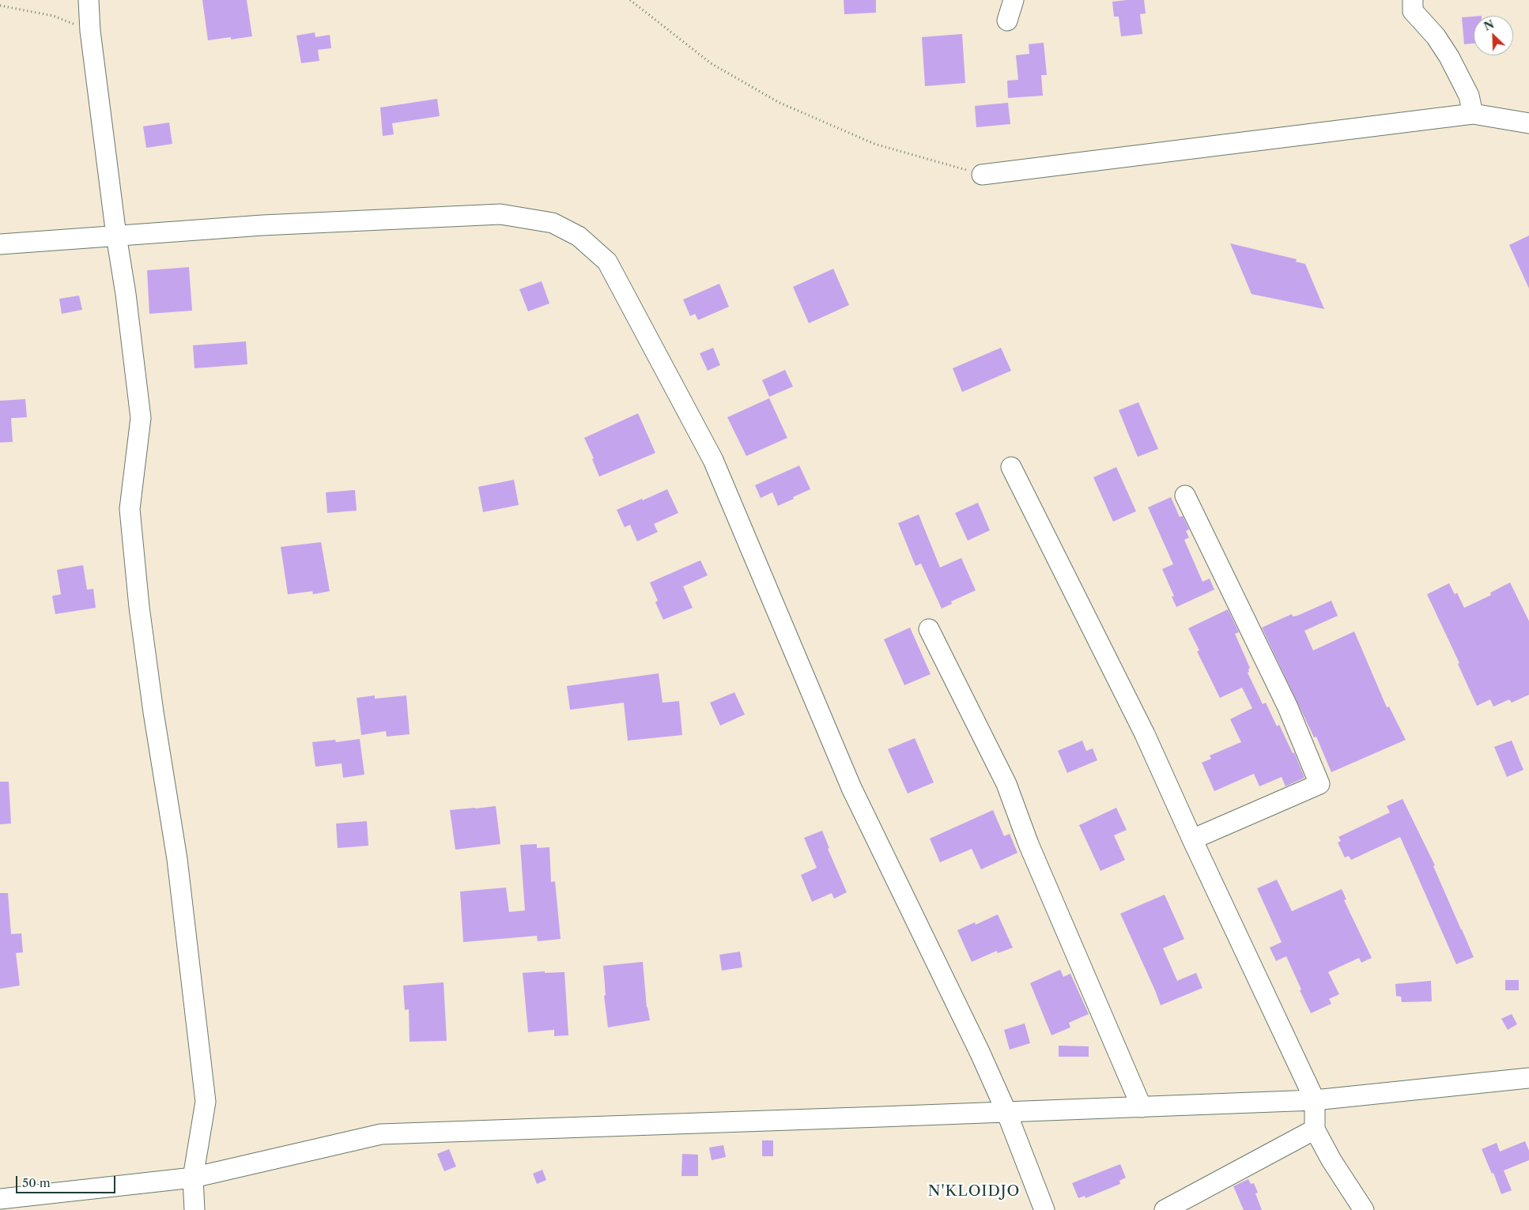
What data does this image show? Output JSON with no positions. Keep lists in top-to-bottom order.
{
  "districts": ["N'KLOIDJO"],
  "scale_bar": "50 m",
  "north": "top left"
}
